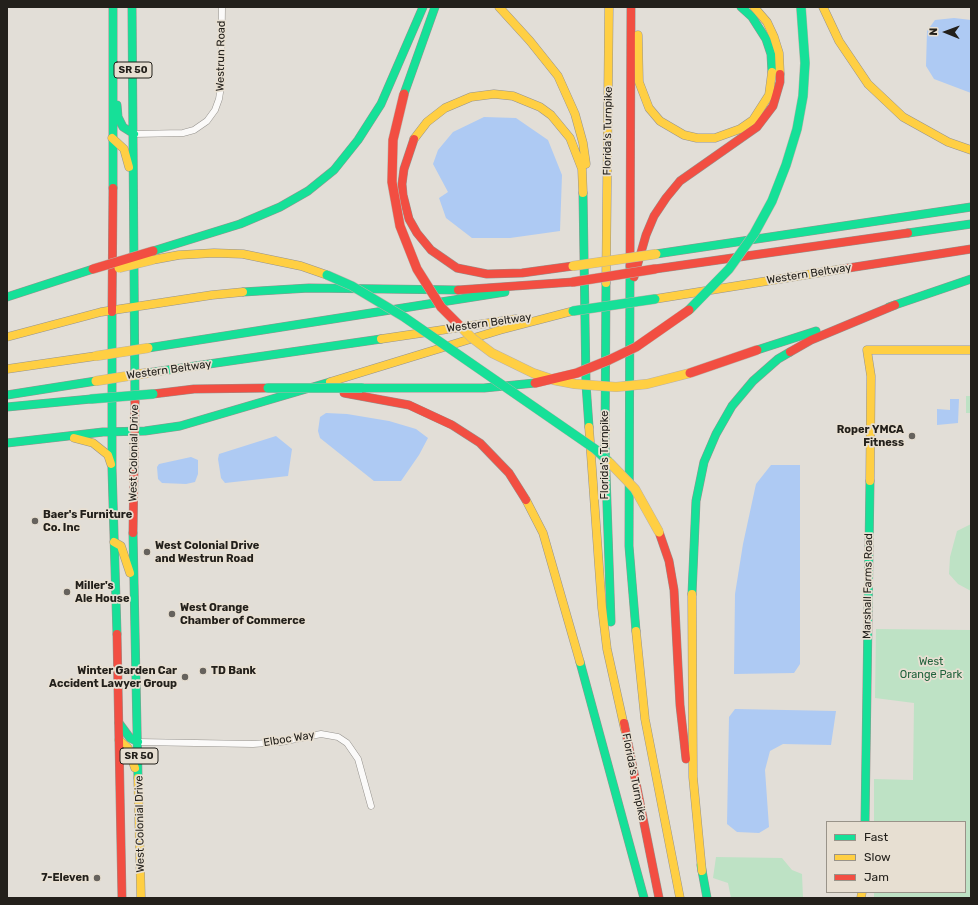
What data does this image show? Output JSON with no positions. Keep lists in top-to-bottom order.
{
  "streets": {
    "main road": [
      "SR 50",
      "Florida's Turnpike",
      "Western Beltway",
      "West Colonial Drive",
      "Marshall Farms Road"
    ],
    "street": ["Westrun Road", "Elboc Way"]
  },
  "crossings": [
    ["Westrun Road", "West Colonial Drive"],
    ["West Colonial Drive", "Elboc Way"]
  ],
  "parks": ["West Orange Park"],
  "places": [
    "Roper YMCA Fitness",
    "Baer's Furniture Co. Inc",
    "West Colonial Drive and Westrun Road",
    "Miller's Ale House",
    "West Orange Chamber of Commerce",
    "TD Bank",
    "Winter Garden Car Accident Lawyer Group",
    "7-Eleven"
  ],
  "legend": ["Fast", "Slow", "Jam"],
  "north": "left"
}
